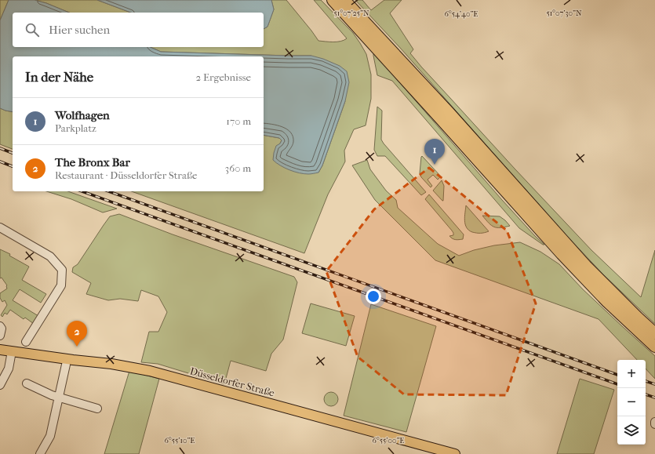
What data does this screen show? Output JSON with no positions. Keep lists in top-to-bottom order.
{
  "streets": {
    "main road": ["Düsseldorfer Straße"]
  },
  "page": {
    "search": "Hier suchen",
    "heading": ["In der Nähe", "2 Ergebnisse"],
    "list": [
      {
        "mark": "1",
        "name": "Wolfhagen",
        "note": "Parkplatz",
        "value": "170 m"
      },
      {
        "mark": "2",
        "name": "The Bronx Bar",
        "note": "Restaurant · Düsseldorfer Straße",
        "value": "360 m"
      }
    ],
    "pins": ["1", "2"],
    "map_buttons": ["+", "−"]
  },
  "coordinates": [
    "51°07'25\"N",
    "51°07'30\"N",
    "6°54'40\"E",
    "6°55'10\"E",
    "6°55'00\"E"
  ]
}
